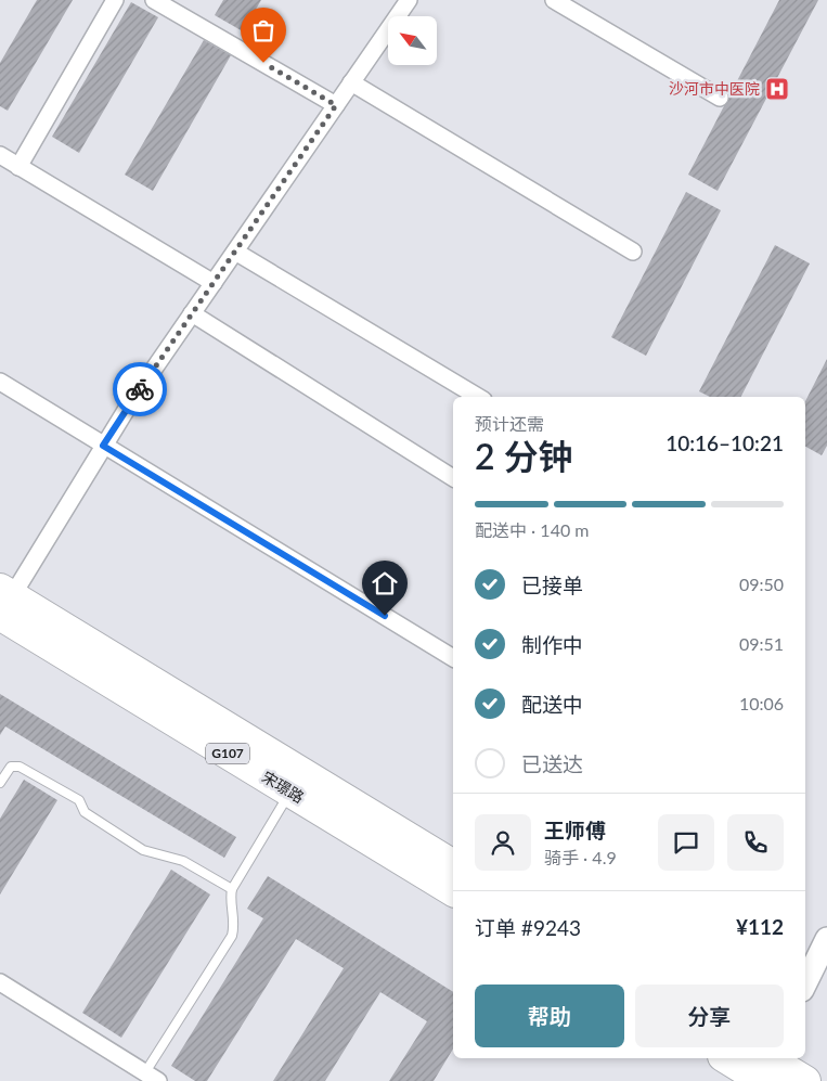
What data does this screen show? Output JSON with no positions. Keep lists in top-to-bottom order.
{
  "streets": {
    "highway": ["G107", "宋璟路"]
  },
  "places": {
    "hospital": ["沙河市中医院"]
  },
  "north": "top left",
  "page": {
    "heading": ["2 分钟", "预计还需", "10:16–10:21"],
    "panel": [
      "王师傅",
      "骑手 · 4.9",
      "订单 #9243",
      "¥112"
    ],
    "bar": "配送中 · 140 m",
    "list": [
      ["已接单", "09:50"],
      ["制作中", "09:51"],
      ["配送中", "10:06"],
      "已送达"
    ],
    "buttons": ["帮助", "分享"]
  }
}
